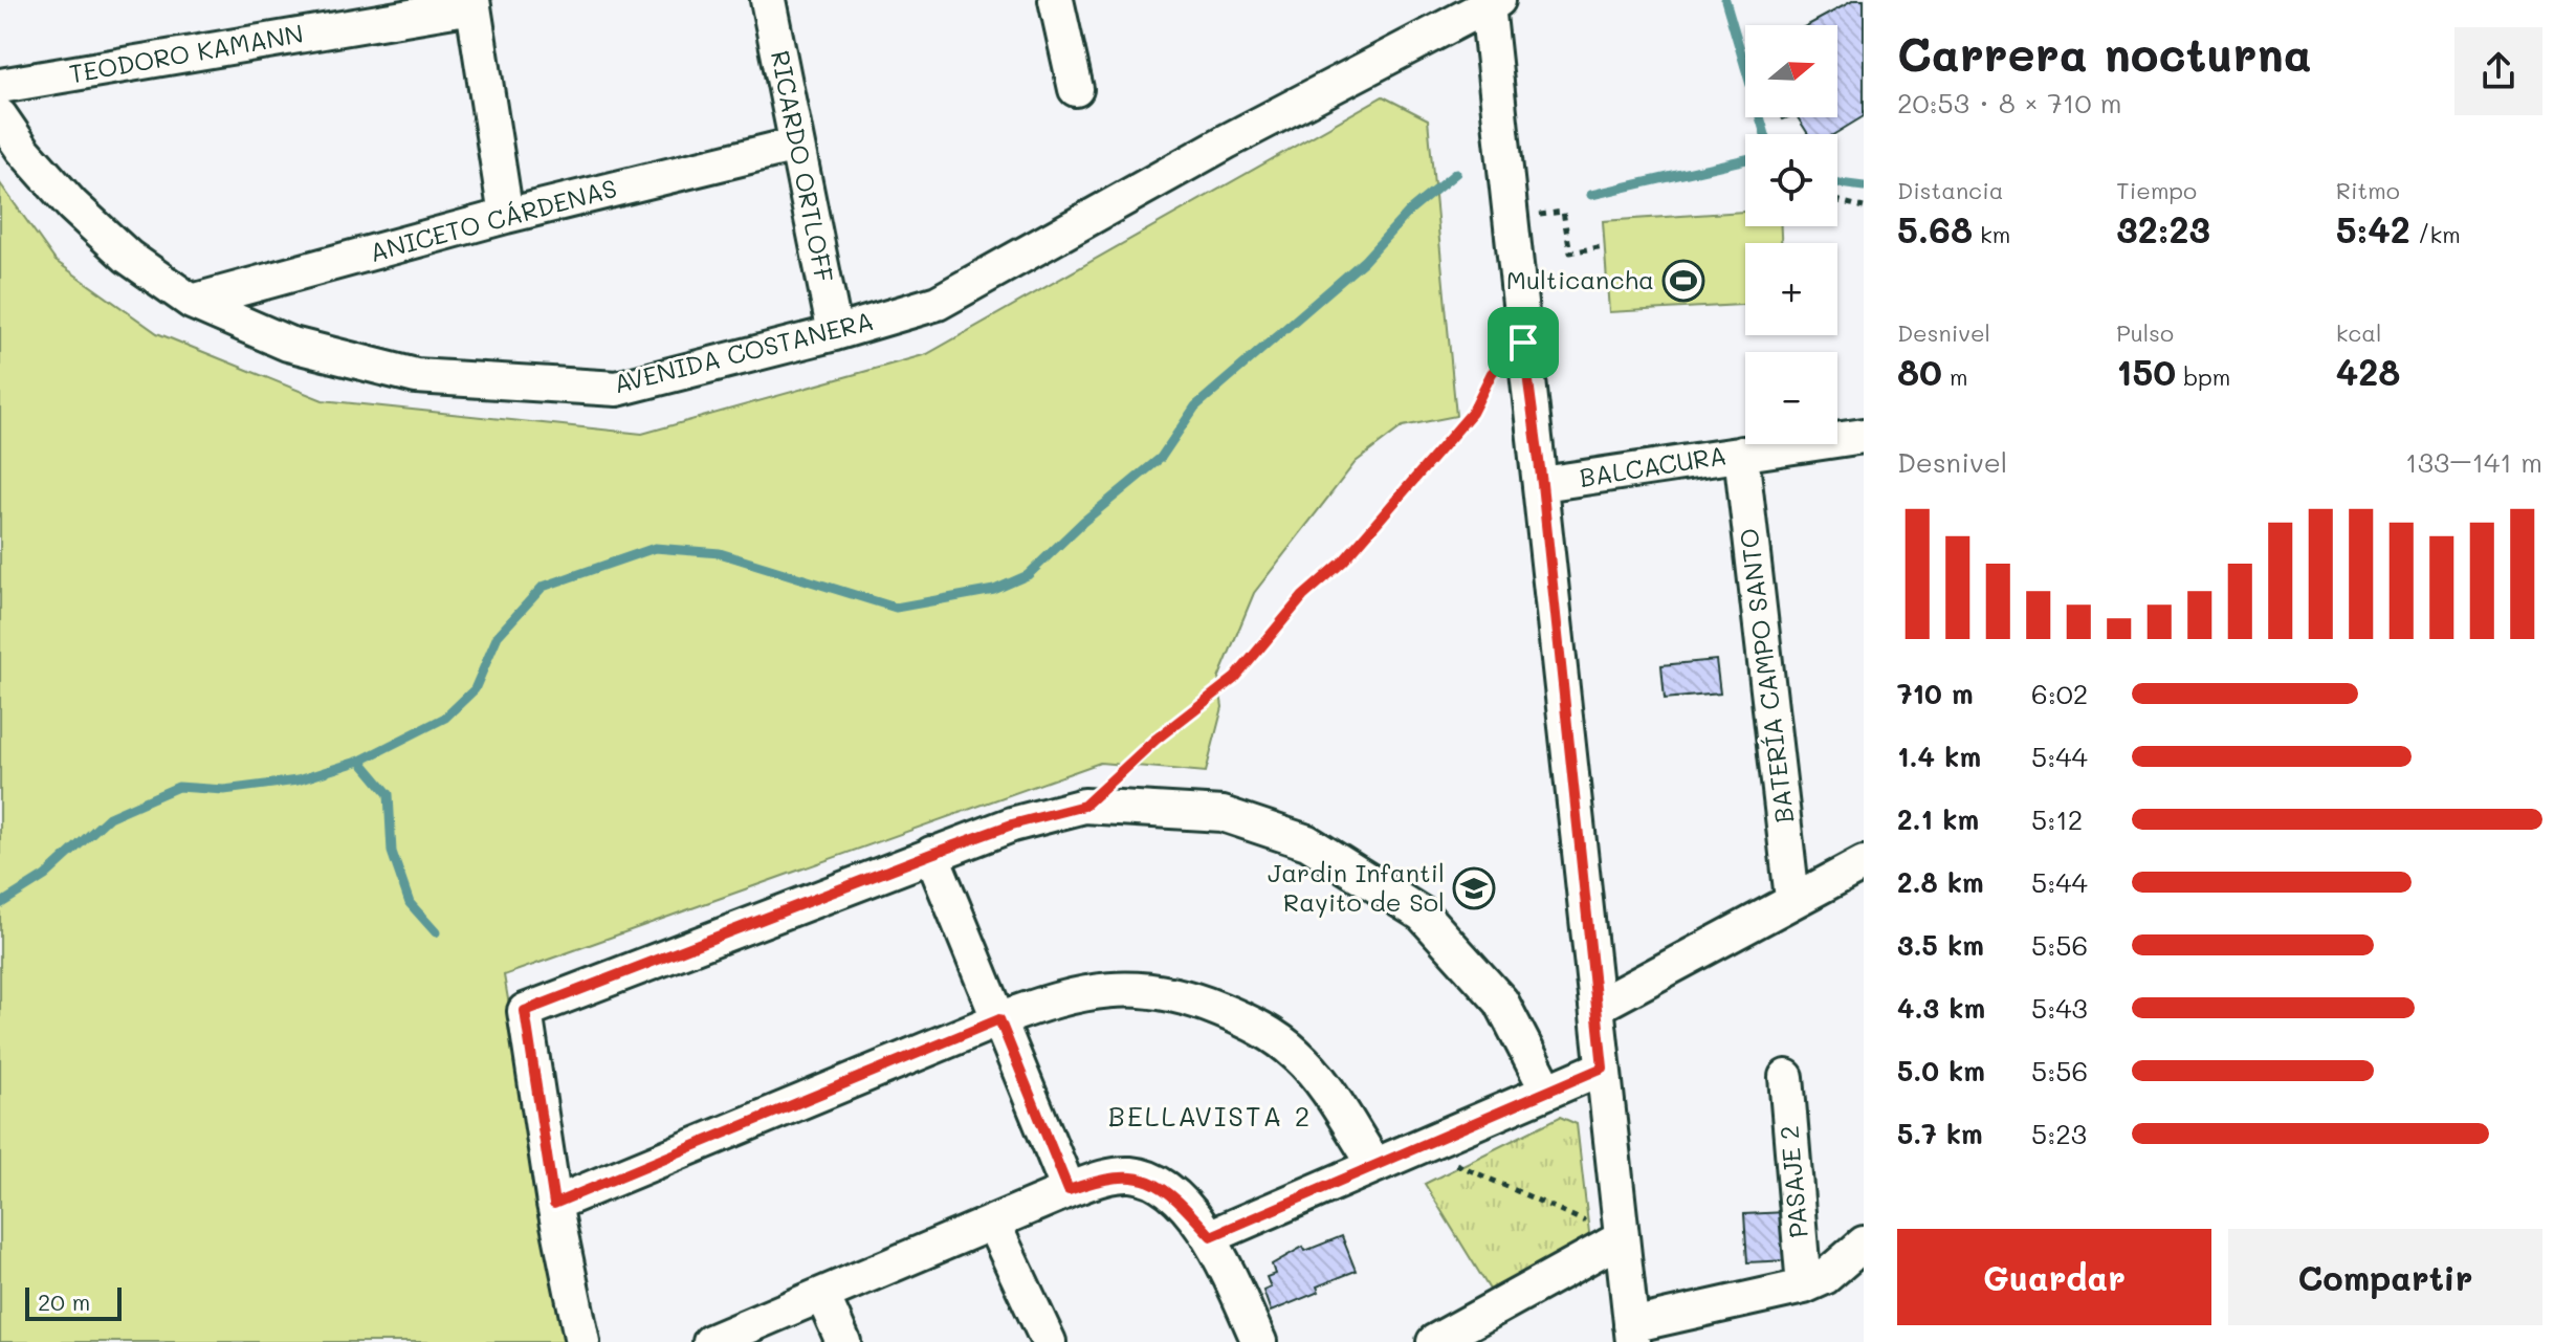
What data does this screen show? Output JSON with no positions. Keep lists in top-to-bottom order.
{
  "streets": {
    "street": [
      "TEODORO KAMANN",
      "RICARDO ORTLOFF",
      "ANICETO CÁRDENAS",
      "AVENIDA COSTANERA",
      "BALCACURA",
      "BATERÍA CAMPO SANTO",
      "PASAJE 2"
    ]
  },
  "crossings": [
    ["RICARDO ORTLOFF", "ANICETO CÁRDENAS"],
    ["RICARDO ORTLOFF", "AVENIDA COSTANERA"],
    ["ANICETO CÁRDENAS", "AVENIDA COSTANERA"],
    ["BALCACURA", "BATERÍA CAMPO SANTO"]
  ],
  "districts": ["BELLAVISTA 2"],
  "places": {
    "sports": ["Multicancha"],
    "school or university": ["Jardin Infantil Rayito de Sol"]
  },
  "scale_bar": "20 m",
  "north": "right",
  "page": {
    "heading": ["Carrera nocturna", "20:53 · 8 × 710 m"],
    "map_buttons": ["+", "−"],
    "stats": [
      ["Distancia", "5.68 km"],
      ["Tiempo", "32:23"],
      ["Ritmo", "5:42 /km"],
      ["Desnivel", "80 m"],
      ["Pulso", "150 bpm"],
      ["kcal", "428"]
    ],
    "chart": ["Desnivel", "133–141 m"],
    "list": [
      {
        "name": "710 m",
        "note": "6:02"
      },
      {
        "name": "1.4 km",
        "note": "5:44"
      },
      {
        "name": "2.1 km",
        "note": "5:12"
      },
      {
        "name": "2.8 km",
        "note": "5:44"
      },
      {
        "name": "3.5 km",
        "note": "5:56"
      },
      {
        "name": "4.3 km",
        "note": "5:43"
      },
      {
        "name": "5.0 km",
        "note": "5:56"
      },
      {
        "name": "5.7 km",
        "note": "5:23"
      }
    ],
    "buttons": ["Guardar", "Compartir"],
    "scale": "20 m"
  }
}
